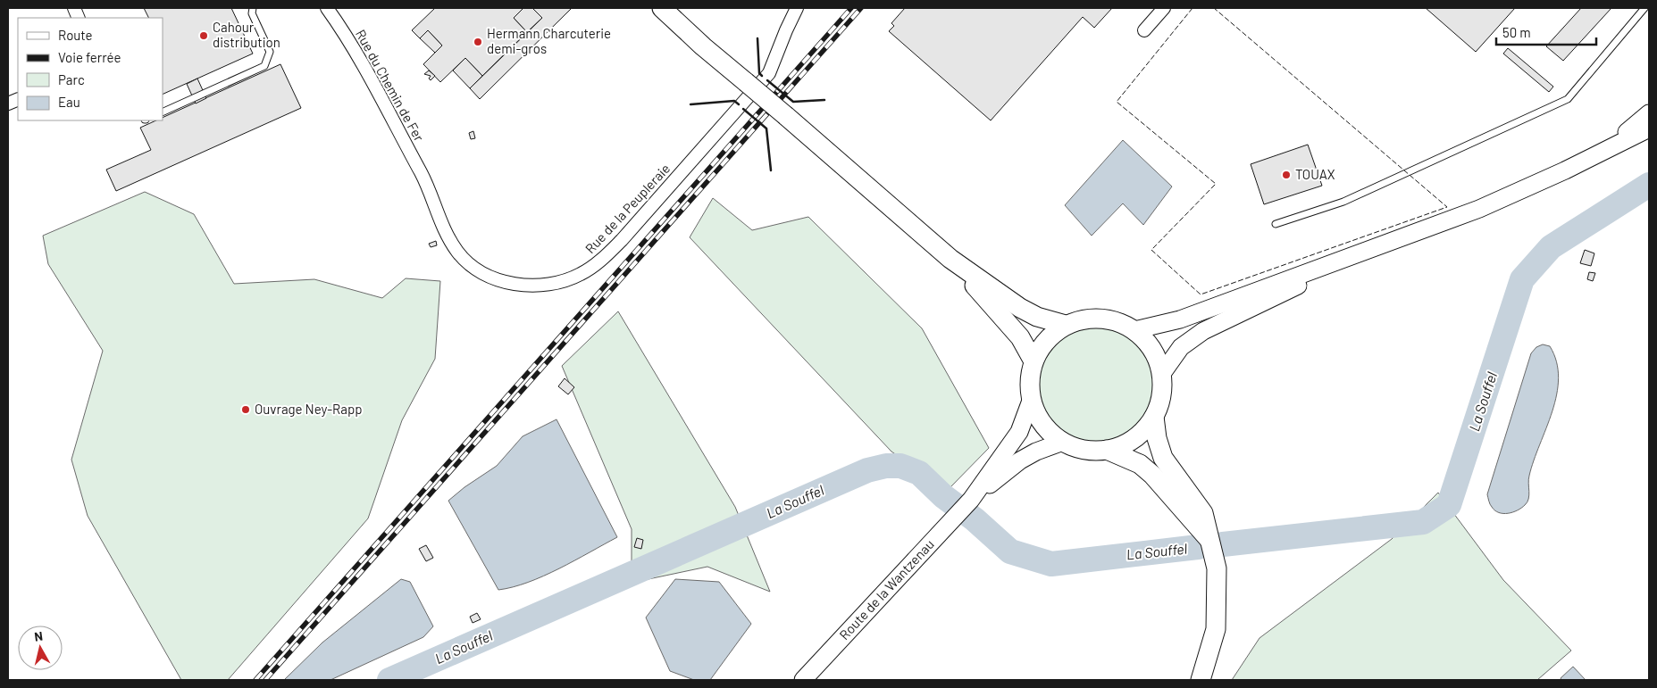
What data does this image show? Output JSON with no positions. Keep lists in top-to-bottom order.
{
  "streets": {
    "main road": ["Route de la Wantzenau"],
    "street": ["Rue du Chemin de Fer", "Rue de la Peupleraie"]
  },
  "crossings": [
    ["Rue du Chemin de Fer", "Rue de la Peupleraie"]
  ],
  "water": ["La Souffel"],
  "places": [
    "Cahour distribution",
    "Hermann Charcuterie demi-gros",
    "TOUAX",
    "Ouvrage Ney-Rapp"
  ],
  "legend": [
    "Route",
    "Voie ferrée",
    "Parc",
    "Eau"
  ],
  "scale_bar": "50 m",
  "north": "top"
}
